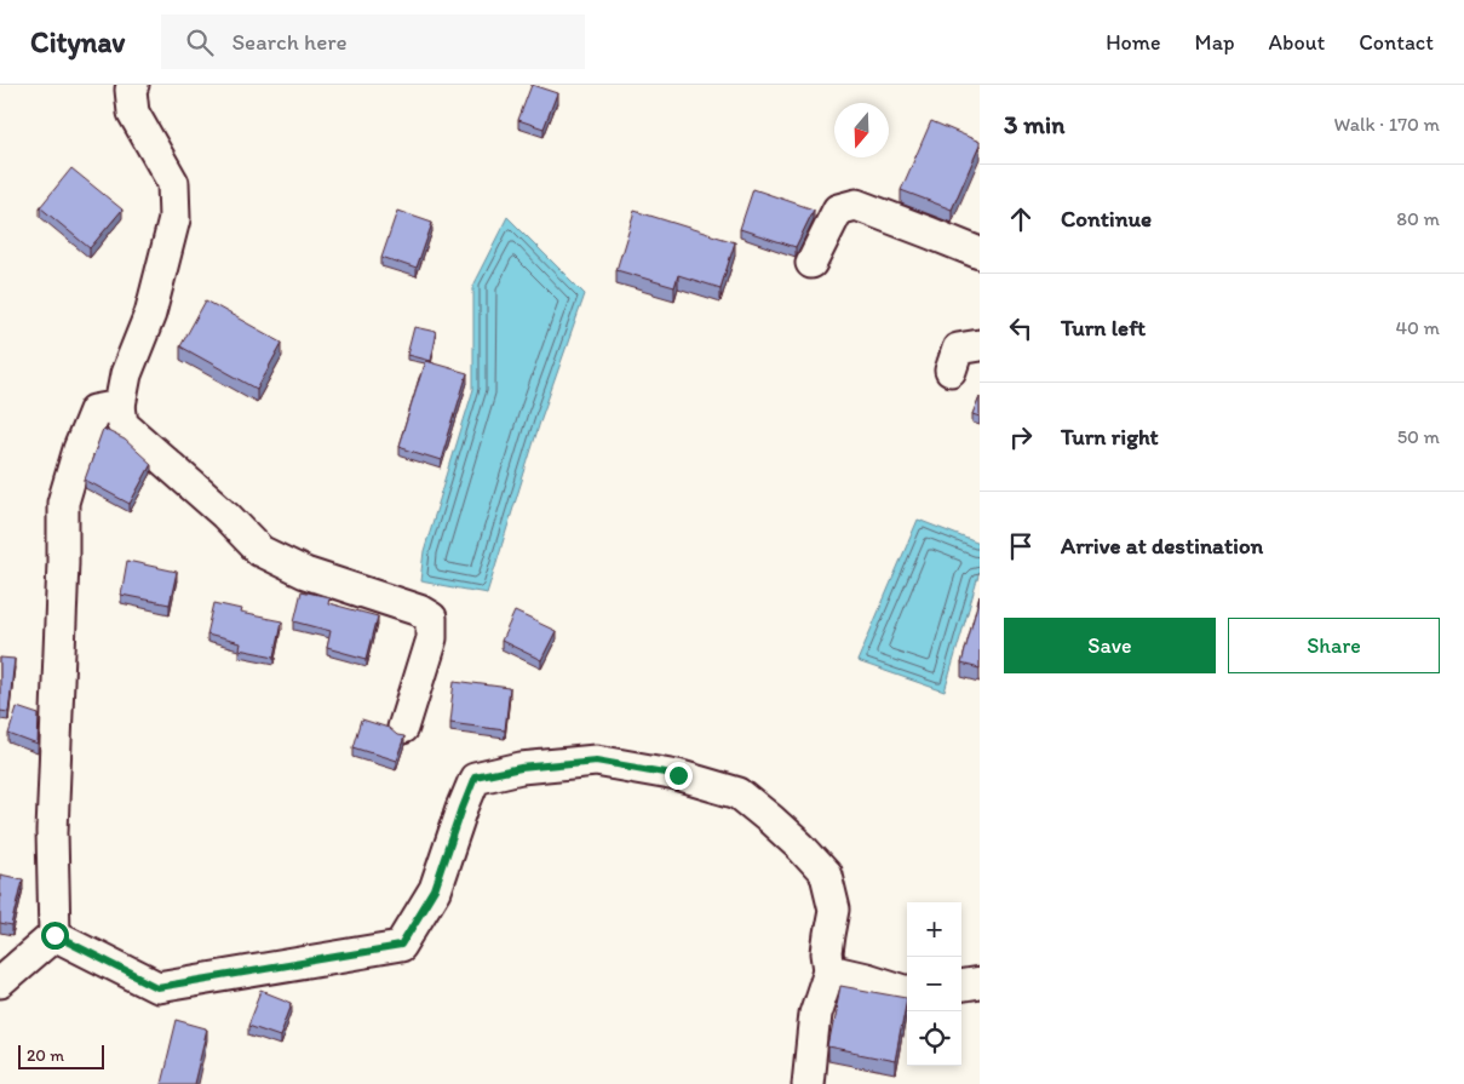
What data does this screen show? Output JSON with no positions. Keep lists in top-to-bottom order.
{
  "scale_bar": "20 m",
  "north": "bottom",
  "page": {
    "header": "Citynav",
    "search": "Search here",
    "nav": [
      "Home",
      "Map",
      "About",
      "Contact"
    ],
    "heading": ["3 min", "Walk · 170 m"],
    "list": [
      ["Continue", "80 m"],
      ["Turn left", "40 m"],
      ["Turn right", "50 m"],
      "Arrive at destination"
    ],
    "buttons": ["Save", "Share"],
    "map_buttons": ["+", "−"],
    "scale": "20 m"
  }
}
